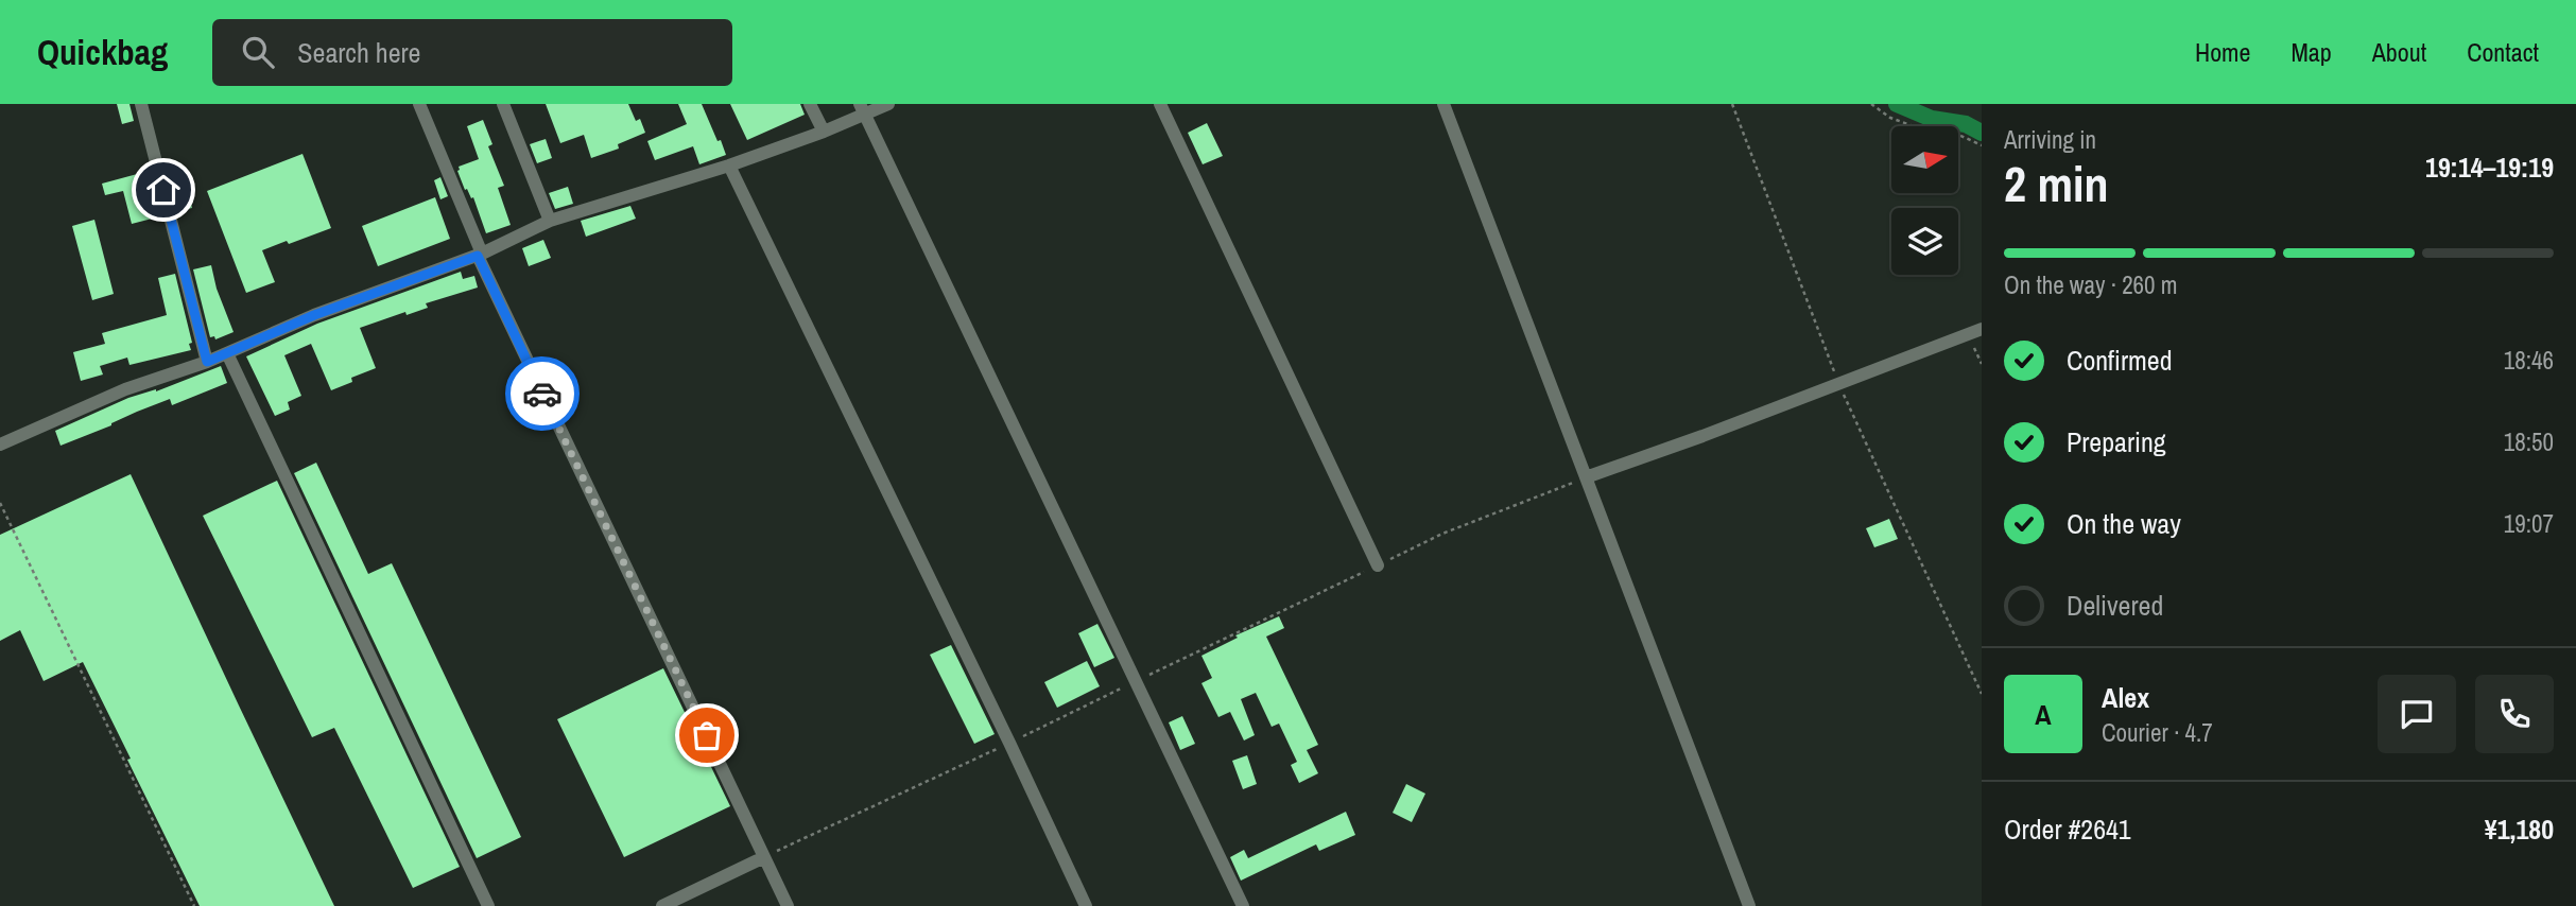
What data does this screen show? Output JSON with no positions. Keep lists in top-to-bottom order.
{
  "north": "right",
  "page": {
    "header": "Quickbag",
    "search": "Search here",
    "nav": [
      "Home",
      "Map",
      "About",
      "Contact"
    ],
    "heading": ["2 min", "Arriving in", "19:14–19:19"],
    "panel": [
      "Alex",
      "Courier · 4.7",
      "Order #2641",
      "¥1,180"
    ],
    "bar": "On the way · 260 m",
    "list": [
      ["Confirmed", "18:46"],
      ["Preparing", "18:50"],
      ["On the way", "19:07"],
      "Delivered"
    ],
    "round": "A"
  }
}
